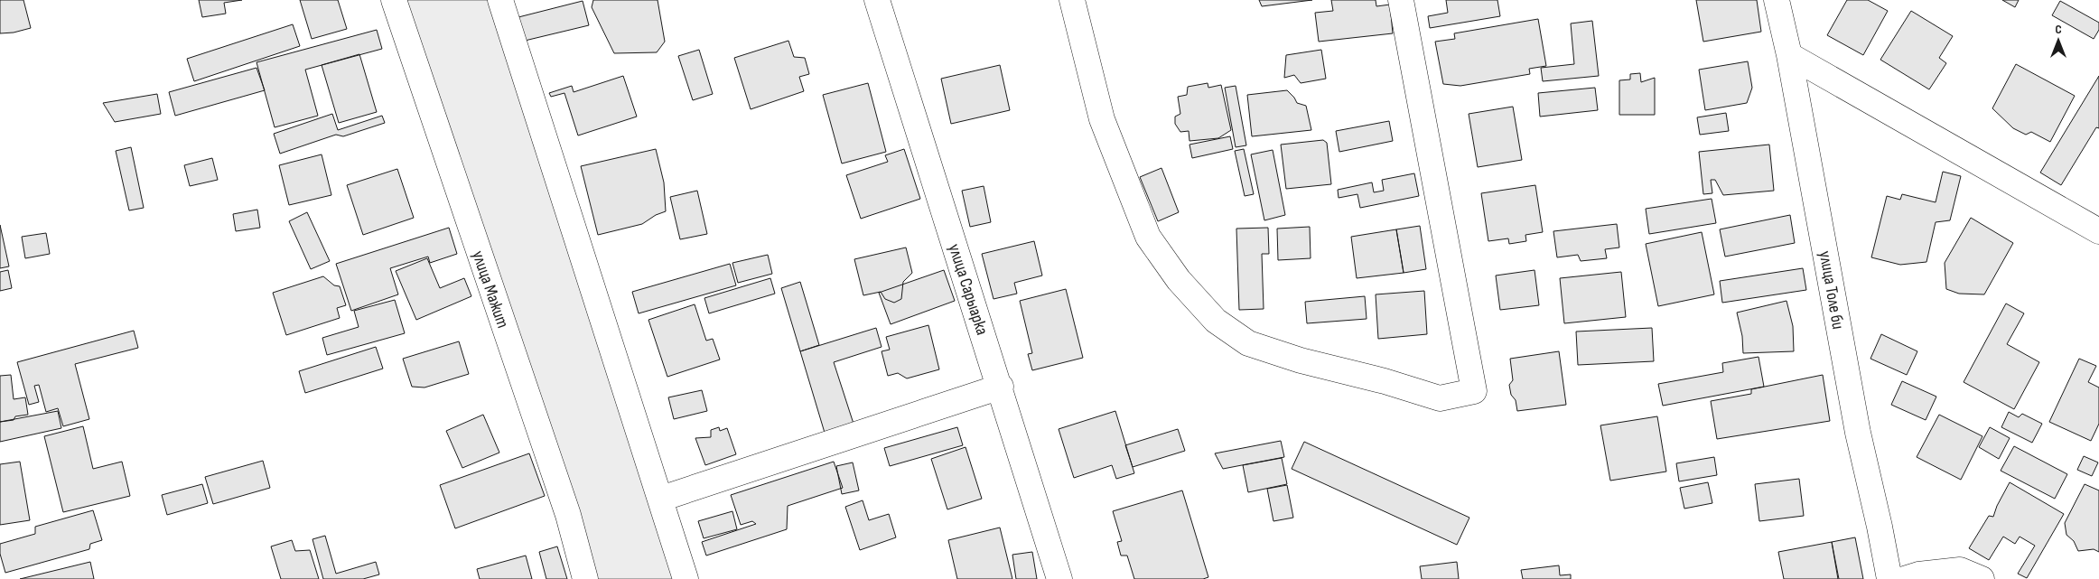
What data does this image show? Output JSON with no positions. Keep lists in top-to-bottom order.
{
  "streets": {
    "street": ["улица Мажит", "улица Сарыарка", "улица Толе би"]
  },
  "north": "top"
}
